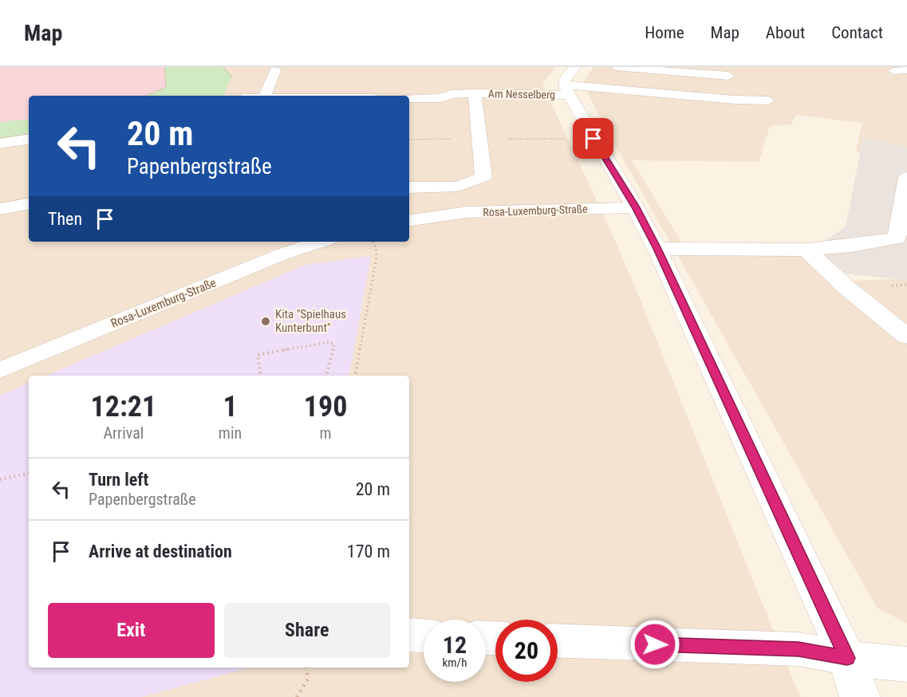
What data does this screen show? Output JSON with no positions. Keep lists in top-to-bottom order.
{
  "streets": {
    "street": ["Am Nesselberg", "Rosa-Luxemburg-Straße"]
  },
  "places": ["Kita \"Spielhaus Kunterbunt\""],
  "page": {
    "header": "Map",
    "nav": [
      "Home",
      "Map",
      "About",
      "Contact"
    ],
    "turn": ["20 m", "Papenbergstraße"],
    "then": "Then",
    "eta": [
      "12:21",
      "Arrival",
      "1",
      "min",
      "190",
      "m"
    ],
    "list": [
      {
        "name": "Turn left",
        "note": "Papenbergstraße",
        "value": "20 m"
      },
      {
        "name": "Arrive at destination",
        "value": "170 m"
      }
    ],
    "buttons": ["Exit", "Share"],
    "speed": "12 km/h",
    "limit": "20"
  }
}
